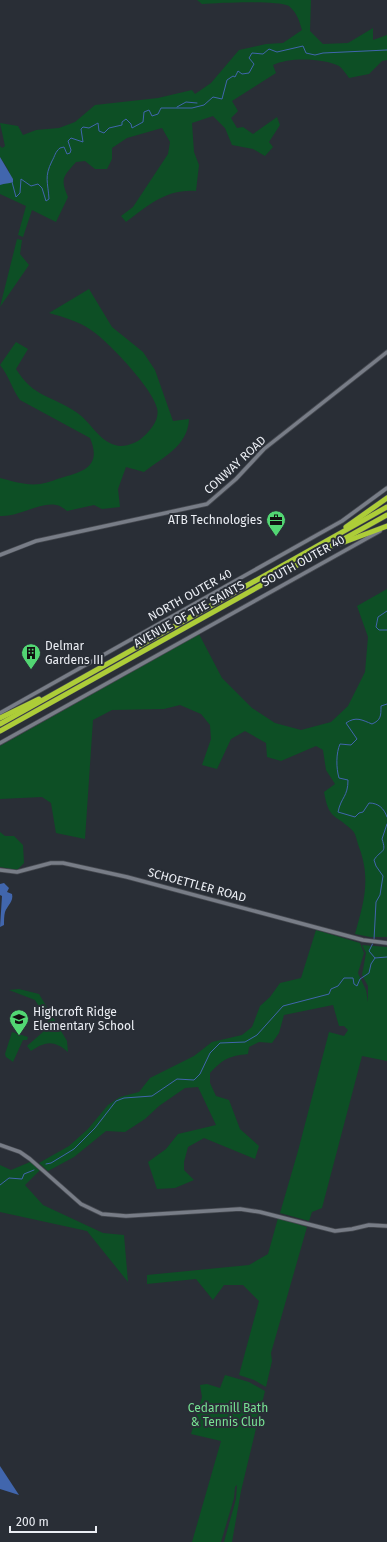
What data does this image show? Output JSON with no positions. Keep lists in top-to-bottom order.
{
  "streets": {
    "highway": ["AVENUE OF THE SAINTS"],
    "street": [
      "CONWAY ROAD",
      "SOUTH OUTER 40",
      "NORTH OUTER 40",
      "SCHOETTLER ROAD"
    ]
  },
  "parks": ["Cedarmill Bath & Tennis Club"],
  "places": {
    "office": ["ATB Technologies"],
    "building": ["Delmar Gardens III"],
    "school or university": ["Highcroft Ridge Elementary School"]
  },
  "scale_bar": "200 m"
}
